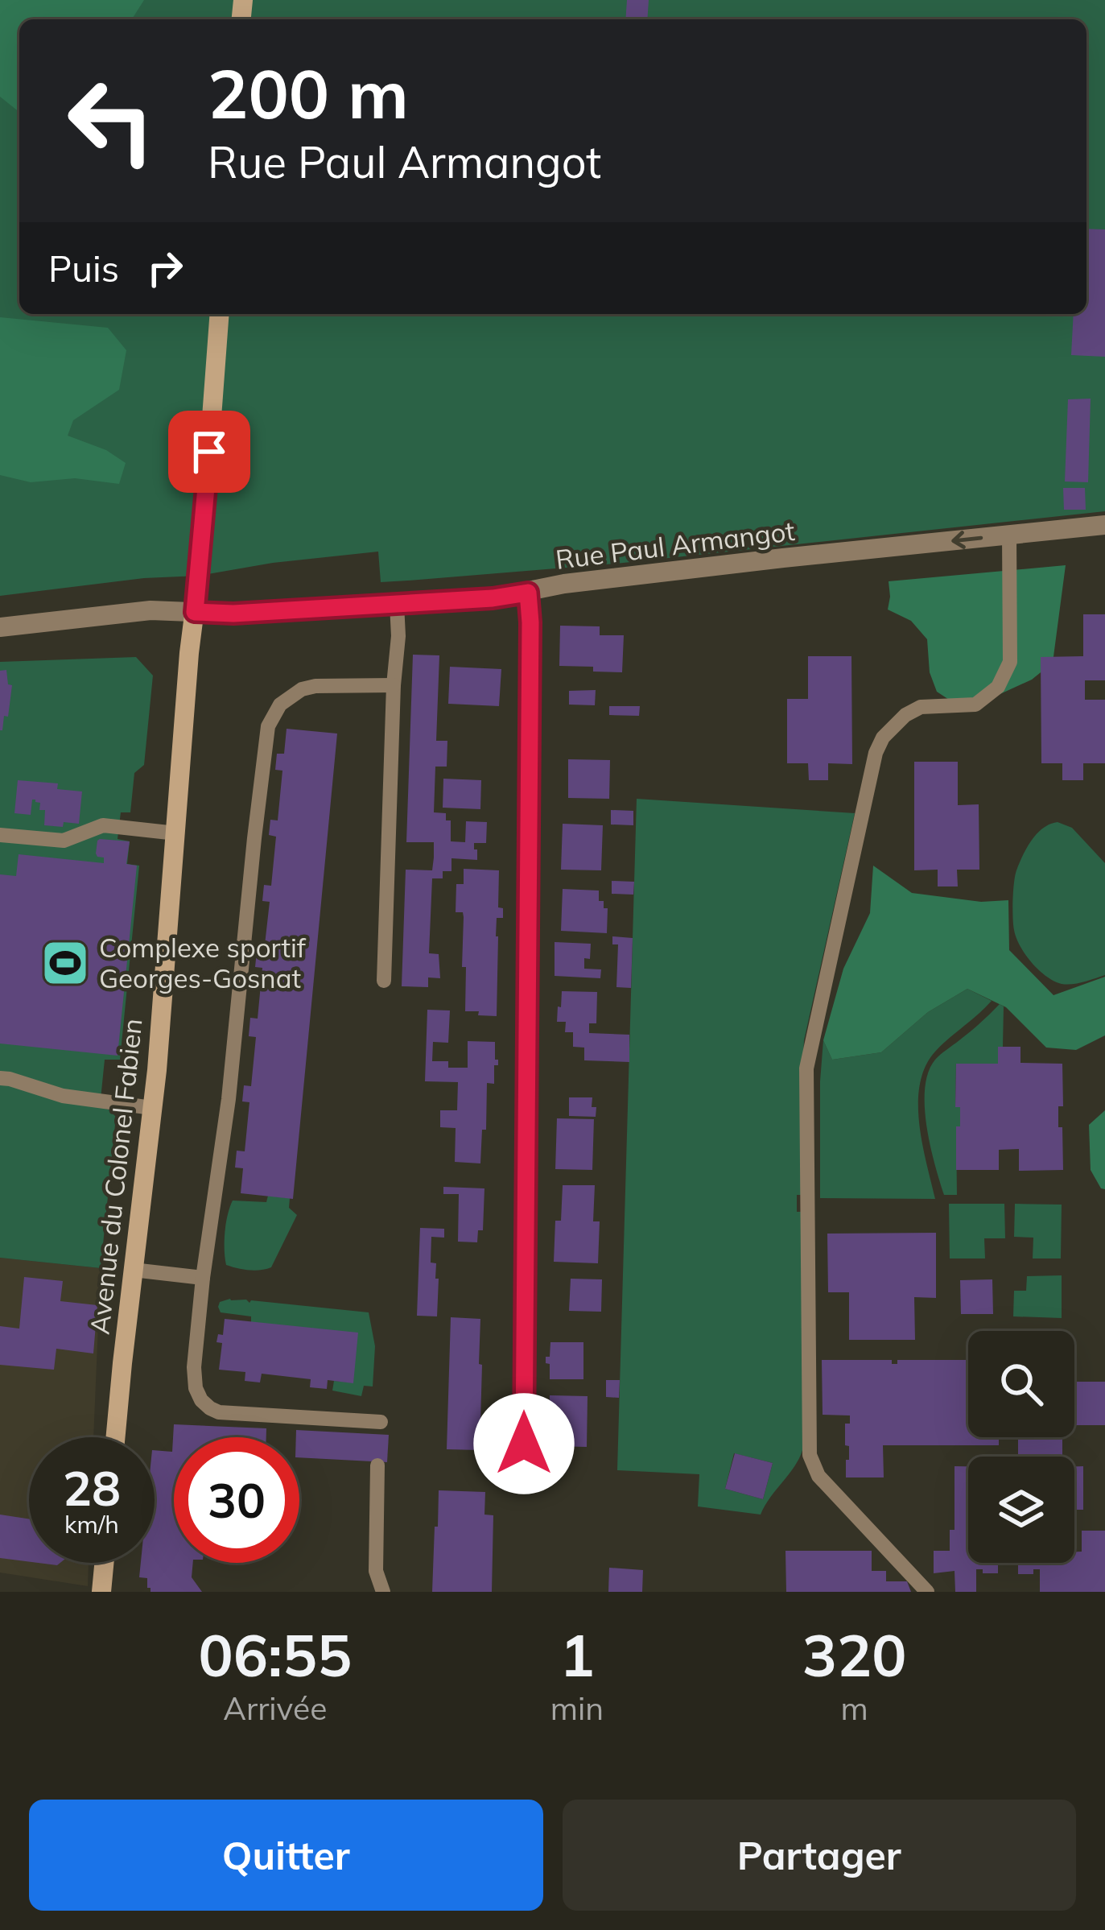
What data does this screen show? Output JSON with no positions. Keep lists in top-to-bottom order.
{
  "streets": {
    "street": ["Rue Paul Armangot", "Avenue du Colonel Fabien"]
  },
  "crossings": [
    ["Rue Paul Armangot", "Avenue du Colonel Fabien"]
  ],
  "one_way": ["Rue Paul Armangot"],
  "places": {
    "sports": ["Complexe sportif Georges-Gosnat"]
  },
  "page": {
    "turn": ["200 m", "Rue Paul Armangot"],
    "then": "Puis",
    "speed": "28 km/h",
    "limit": "30",
    "eta": [
      "06:55",
      "Arrivée",
      "1",
      "min",
      "320",
      "m"
    ],
    "buttons": ["Quitter", "Partager"]
  }
}
